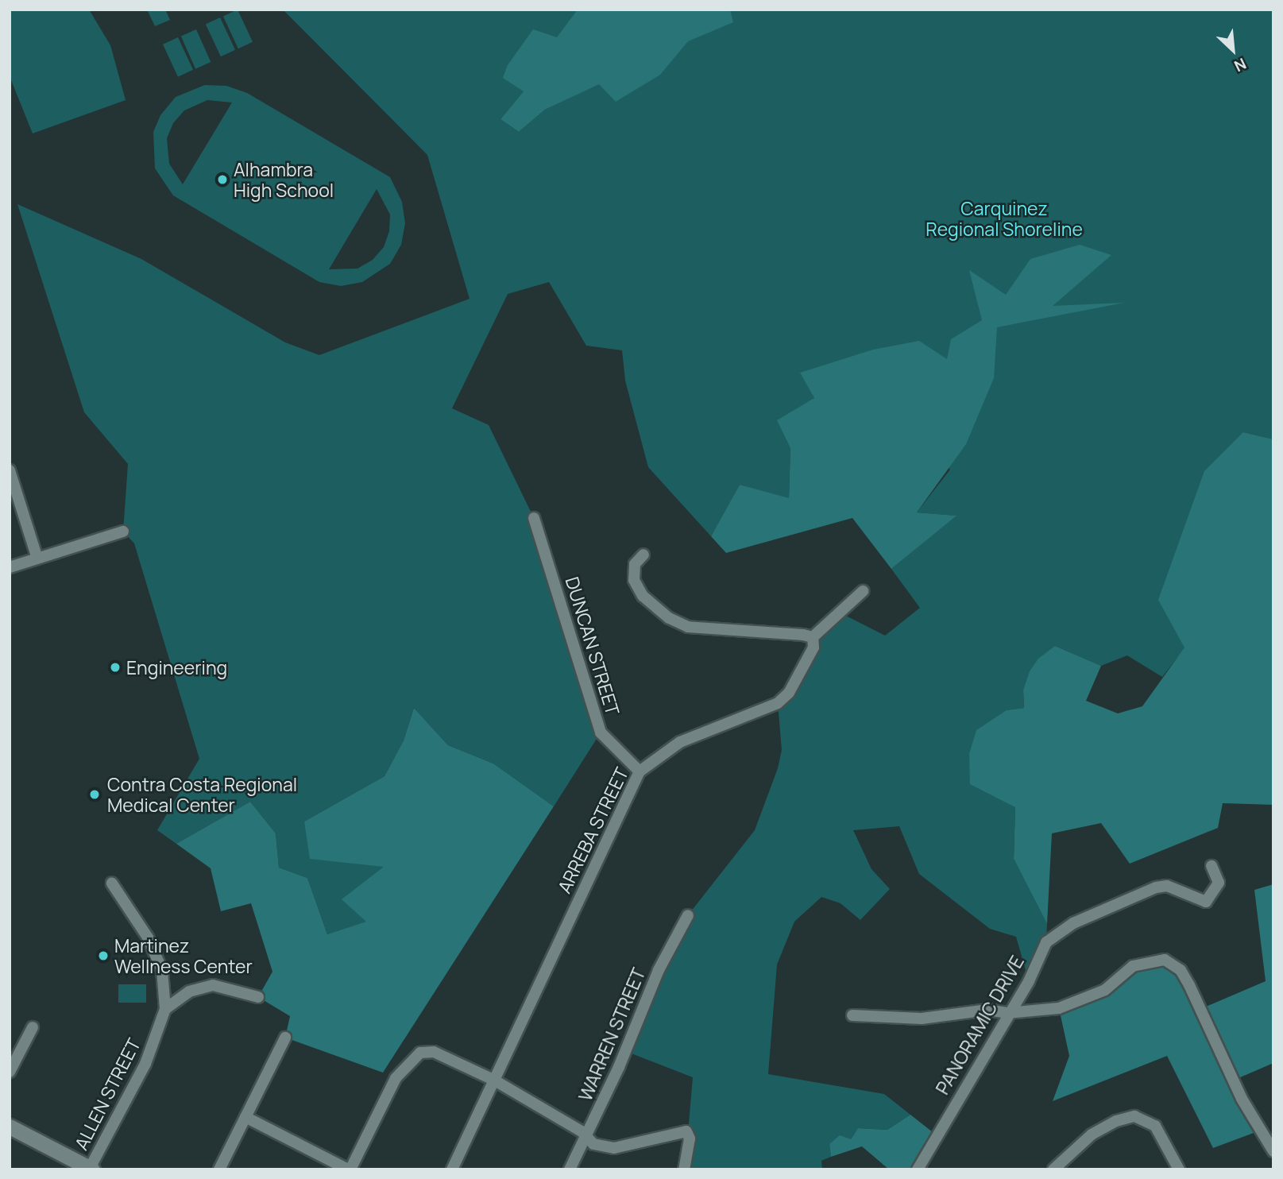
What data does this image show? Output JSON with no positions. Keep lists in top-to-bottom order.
{
  "streets": {
    "street": [
      "DUNCAN STREET",
      "ARREBA STREET",
      "PANORAMIC DRIVE",
      "WARREN STREET",
      "ALLEN STREET"
    ]
  },
  "crossings": [
    ["DUNCAN STREET", "ARREBA STREET"]
  ],
  "parks": ["Carquinez Regional Shoreline"],
  "places": [
    "Alhambra High School",
    "Engineering",
    "Contra Costa Regional Medical Center",
    "Martinez Wellness Center"
  ],
  "north": "bottom right"
}
